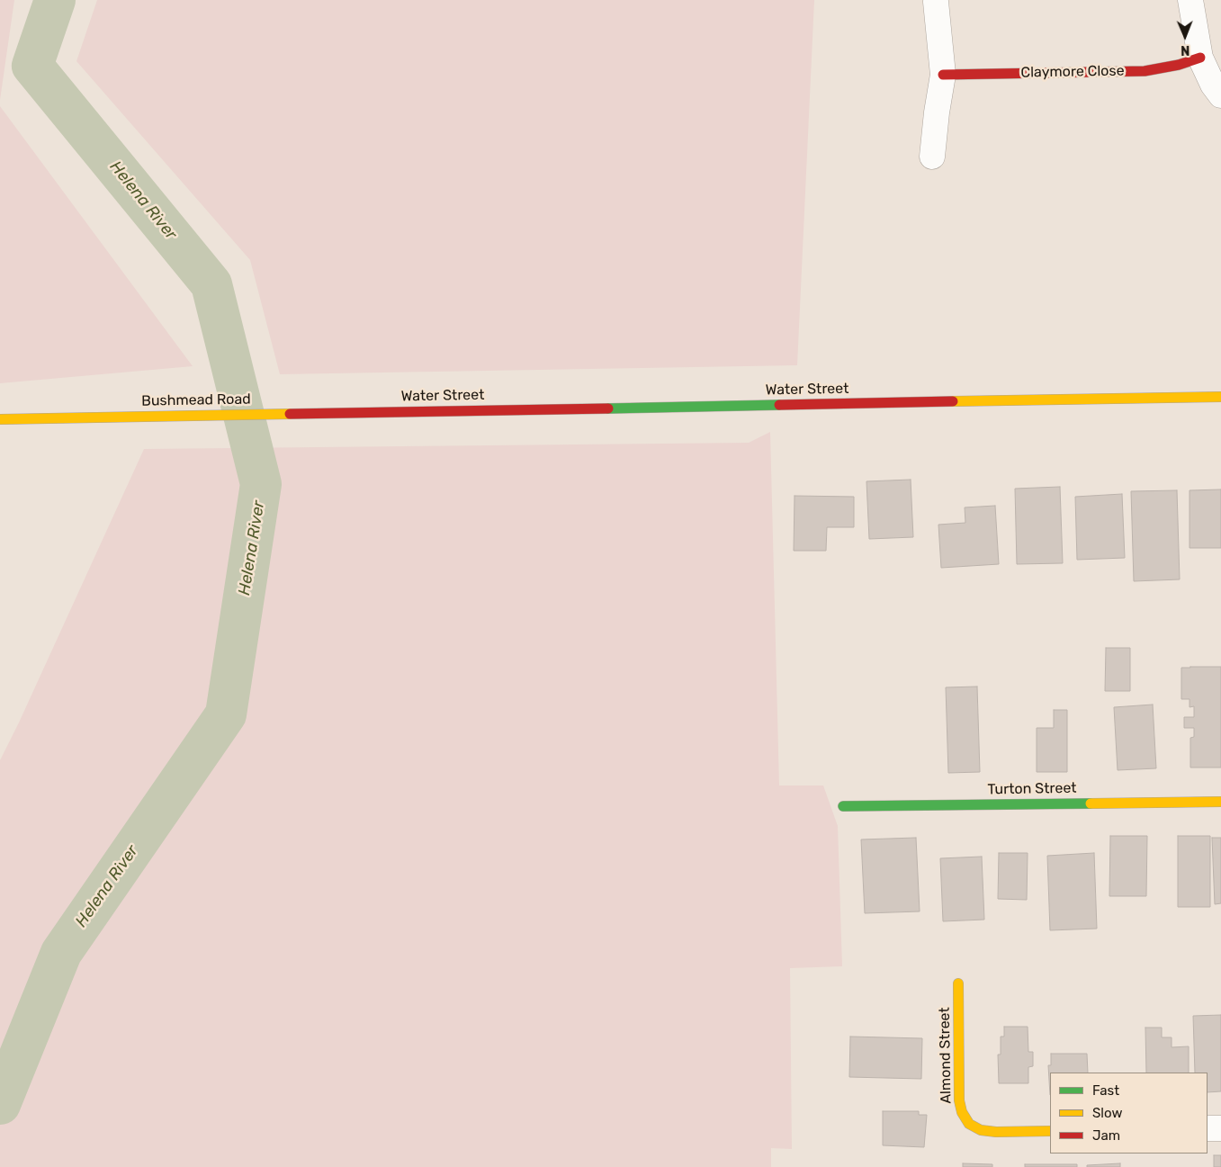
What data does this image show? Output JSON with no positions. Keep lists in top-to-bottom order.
{
  "streets": {
    "main road": [
      "Claymore Close",
      "Water Street",
      "Bushmead Road",
      "Turton Street",
      "Almond Street"
    ]
  },
  "crossings": [
    ["Water Street", "Bushmead Road"]
  ],
  "water": ["Helena River"],
  "legend": ["Fast", "Slow", "Jam"],
  "north": "bottom"
}
